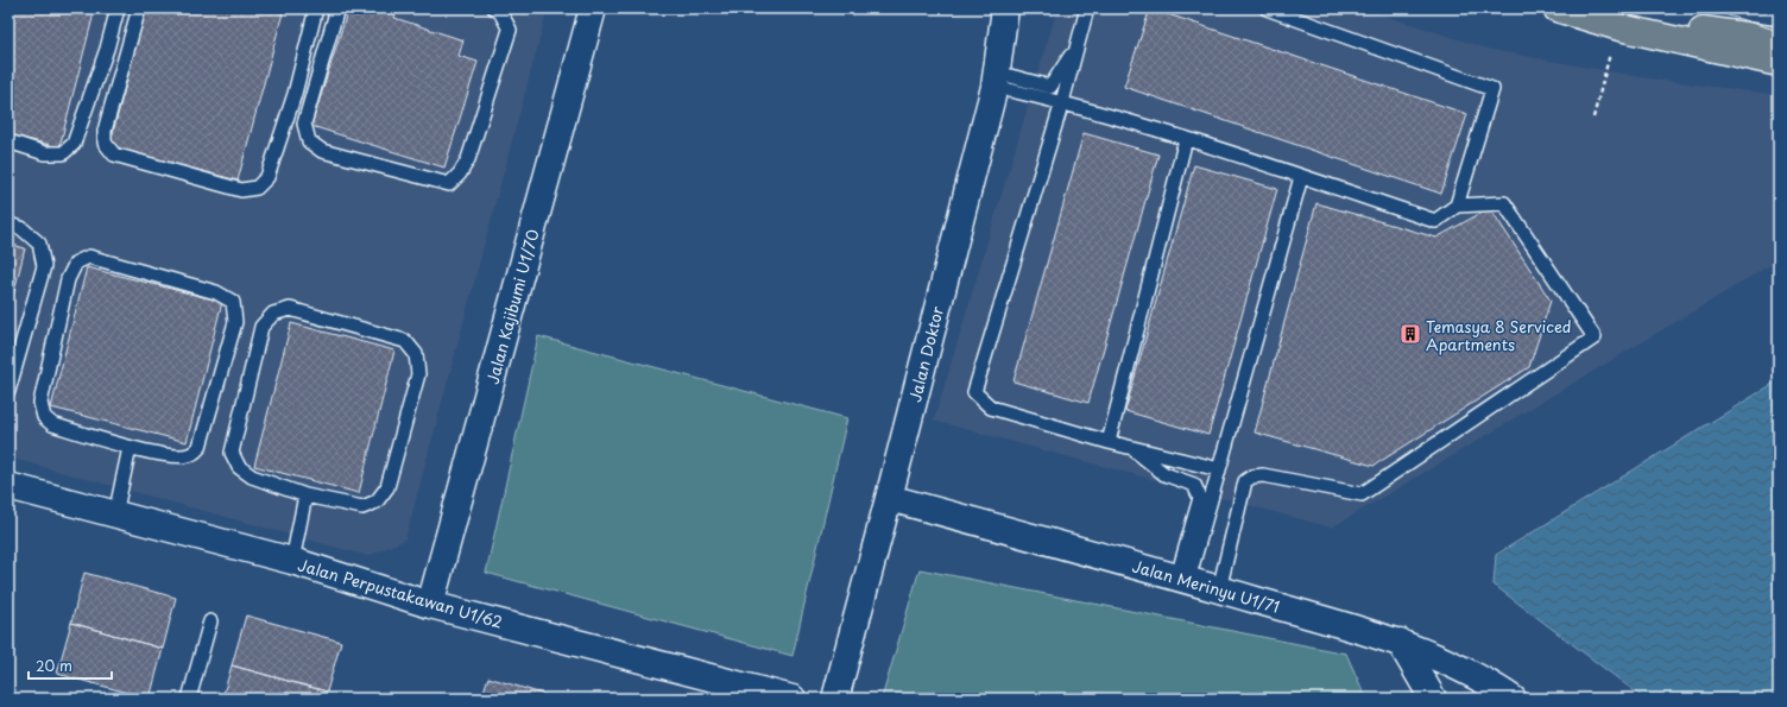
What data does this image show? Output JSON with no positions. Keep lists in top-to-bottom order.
{
  "streets": {
    "street": [
      "Jalan Kajibumi U1/70",
      "Jalan Doktor",
      "Jalan Merinyu U1/71",
      "Jalan Perpustakawan U1/62"
    ]
  },
  "crossings": [
    ["Jalan Kajibumi U1/70", "Jalan Perpustakawan U1/62"],
    ["Jalan Doktor", "Jalan Merinyu U1/71"]
  ],
  "places": {
    "building": ["Temasya 8 Serviced Apartments"]
  },
  "scale_bar": "20 m"
}
